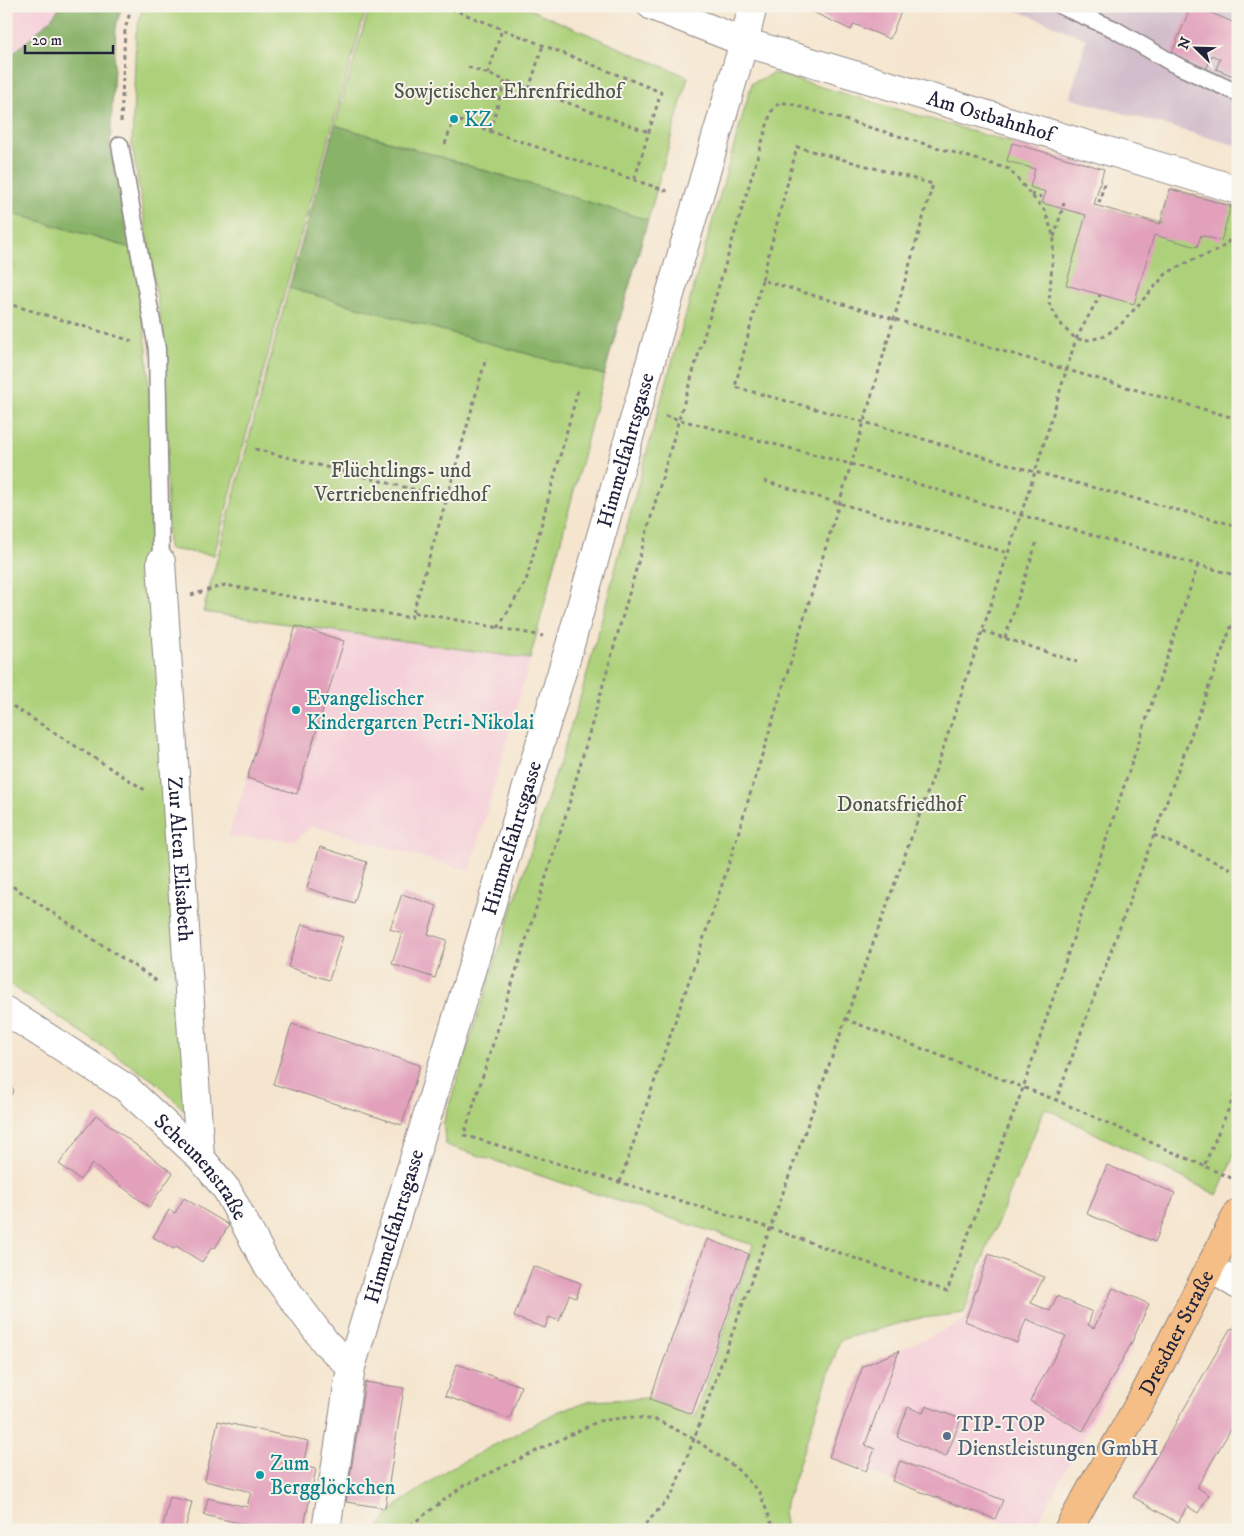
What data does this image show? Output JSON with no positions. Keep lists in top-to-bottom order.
{
  "streets": {
    "main road": ["Dresdner Straße"],
    "street": [
      "Am Ostbahnhof",
      "Himmelfahrtsgasse",
      "Zur Alten Elisabeth",
      "Scheunenstraße"
    ]
  },
  "crossings": [
    ["Am Ostbahnhof", "Himmelfahrtsgasse"],
    ["Himmelfahrtsgasse", "Scheunenstraße"],
    ["Zur Alten Elisabeth", "Scheunenstraße"]
  ],
  "parks": ["Sowjetischer Ehrenfriedhof", "Flüchtlings- und Vertriebenenfriedhof", "Donatsfriedhof"],
  "places": [
    "KZ",
    "Evangelischer Kindergarten Petri-Nikolai",
    "TIP-TOP Dienstleistungen GmbH",
    "Zum Bergglöckchen"
  ],
  "scale_bar": "20 m",
  "north": "top left"
}
